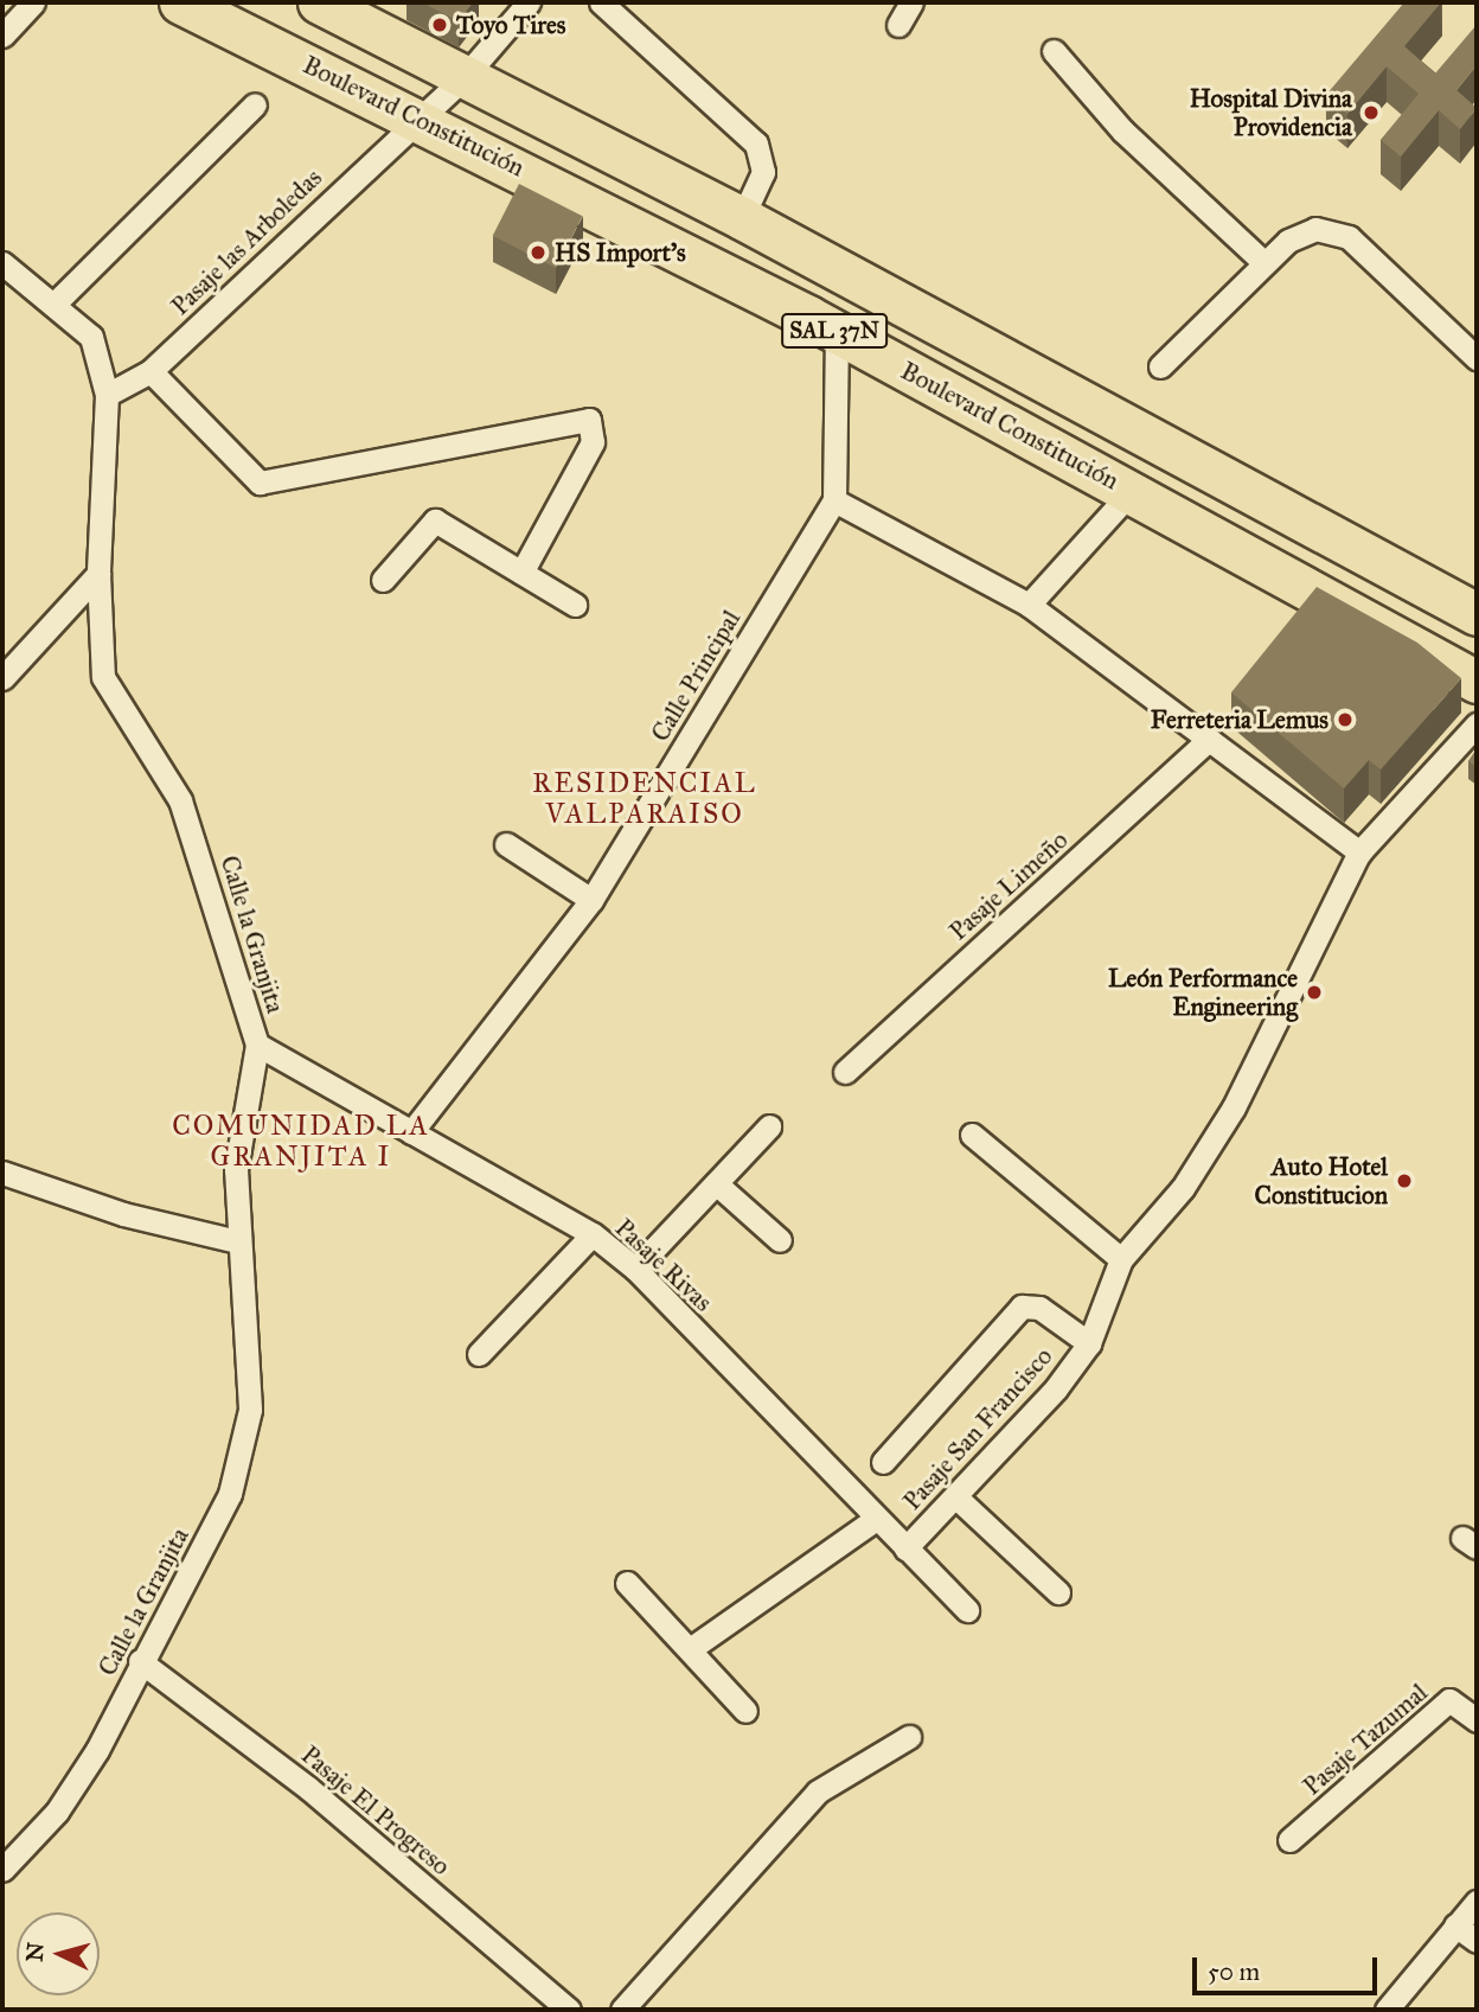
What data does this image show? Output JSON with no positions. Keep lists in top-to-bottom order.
{
  "streets": {
    "highway": ["Boulevard Constitución", "SAL 37N"],
    "street": [
      "Pasaje las Arboledas",
      "Calle Principal",
      "Pasaje Limeño",
      "Calle la Granjita",
      "Pasaje Rivas",
      "Pasaje San Francisco",
      "Pasaje Tazumal",
      "Pasaje El Progreso"
    ]
  },
  "crossings": [
    ["Boulevard Constitución", "Pasaje las Arboledas"],
    ["Pasaje las Arboledas", "SAL 37N"],
    ["Pasaje las Arboledas", "Calle la Granjita"],
    ["Calle Principal", "Pasaje Rivas"],
    ["Calle la Granjita", "Pasaje Rivas"],
    ["Calle la Granjita", "Pasaje El Progreso"],
    ["Pasaje Rivas", "Pasaje San Francisco"]
  ],
  "districts": ["RESIDENCIAL VALPARAISO", "COMUNIDAD LA GRANJITA I"],
  "places": [
    "Toyo Tires",
    "Hospital Divina Providencia",
    "HS Import's",
    "Ferreteria Lemus",
    "León Performance Engineering",
    "Auto Hotel Constitucion"
  ],
  "scale_bar": "50 m",
  "north": "left"
}
